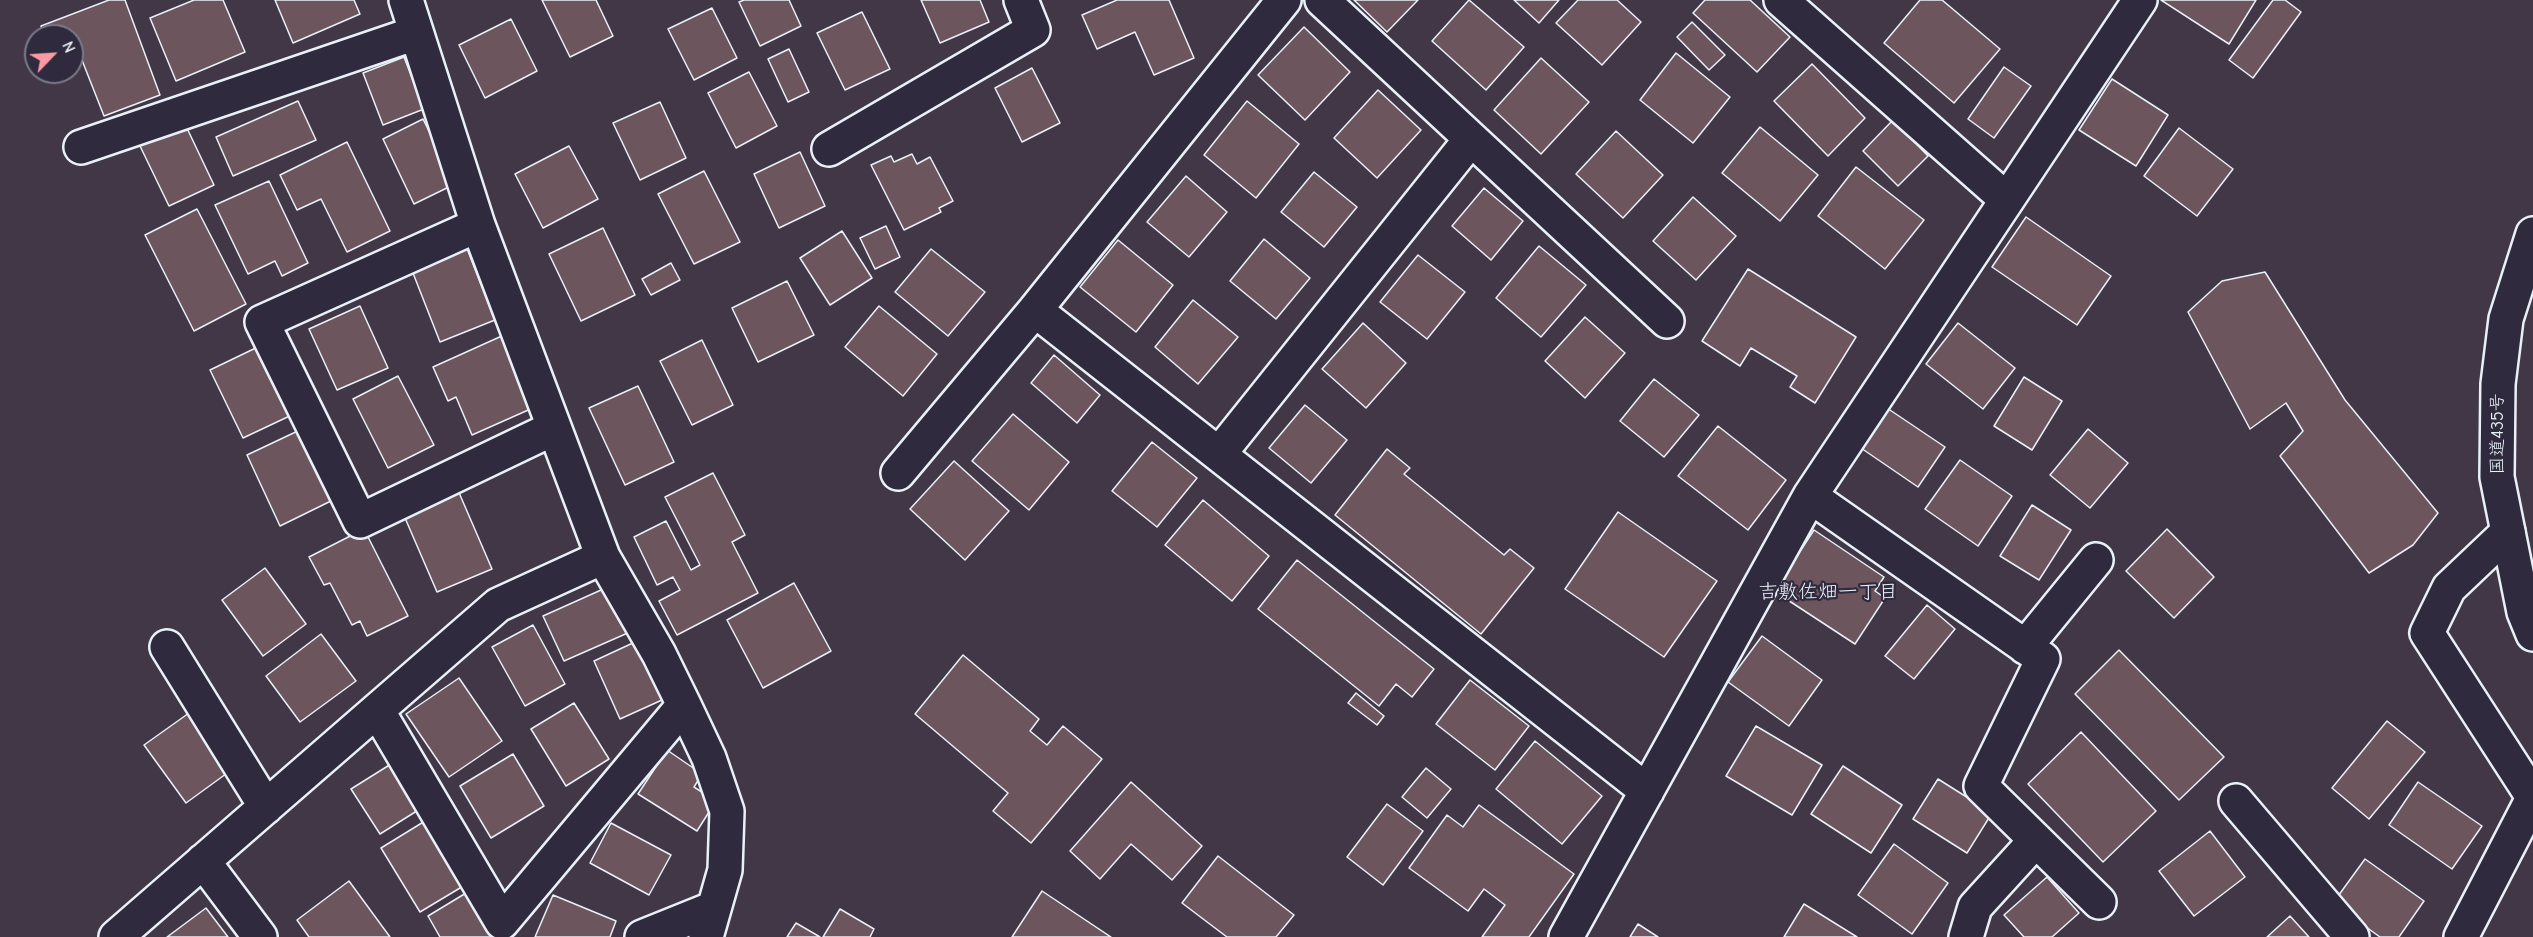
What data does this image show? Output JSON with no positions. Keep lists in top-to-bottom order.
{
  "streets": {
    "main road": ["国道435号"]
  },
  "districts": ["吉敷佐畑一丁目"],
  "north": "top right"
}
